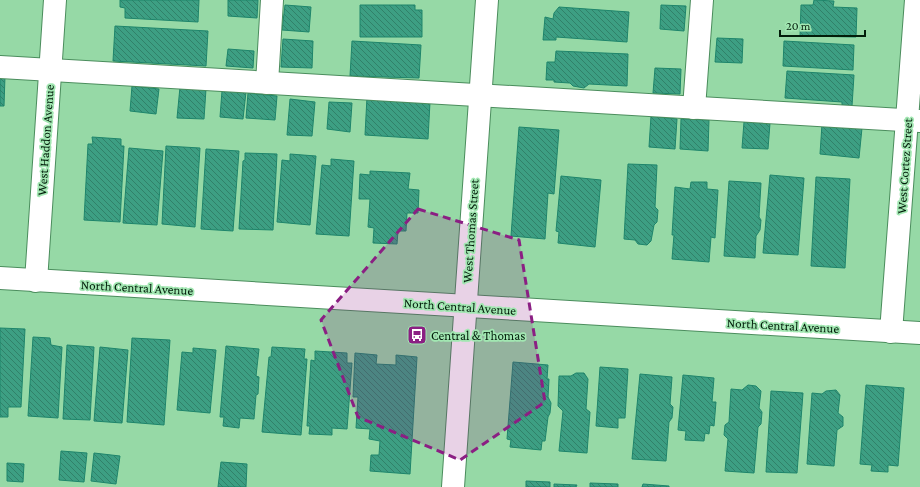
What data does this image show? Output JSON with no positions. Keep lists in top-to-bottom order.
{
  "streets": {
    "street": [
      "West Haddon Avenue",
      "West Cortez Street",
      "West Thomas Street",
      "North Central Avenue"
    ]
  },
  "crossings": [
    ["West Haddon Avenue", "North Central Avenue"],
    ["West Cortez Street", "North Central Avenue"],
    ["West Thomas Street", "North Central Avenue"]
  ],
  "places": {
    "bus stop": ["Central & Thomas"]
  },
  "scale_bar": "20 m"
}
